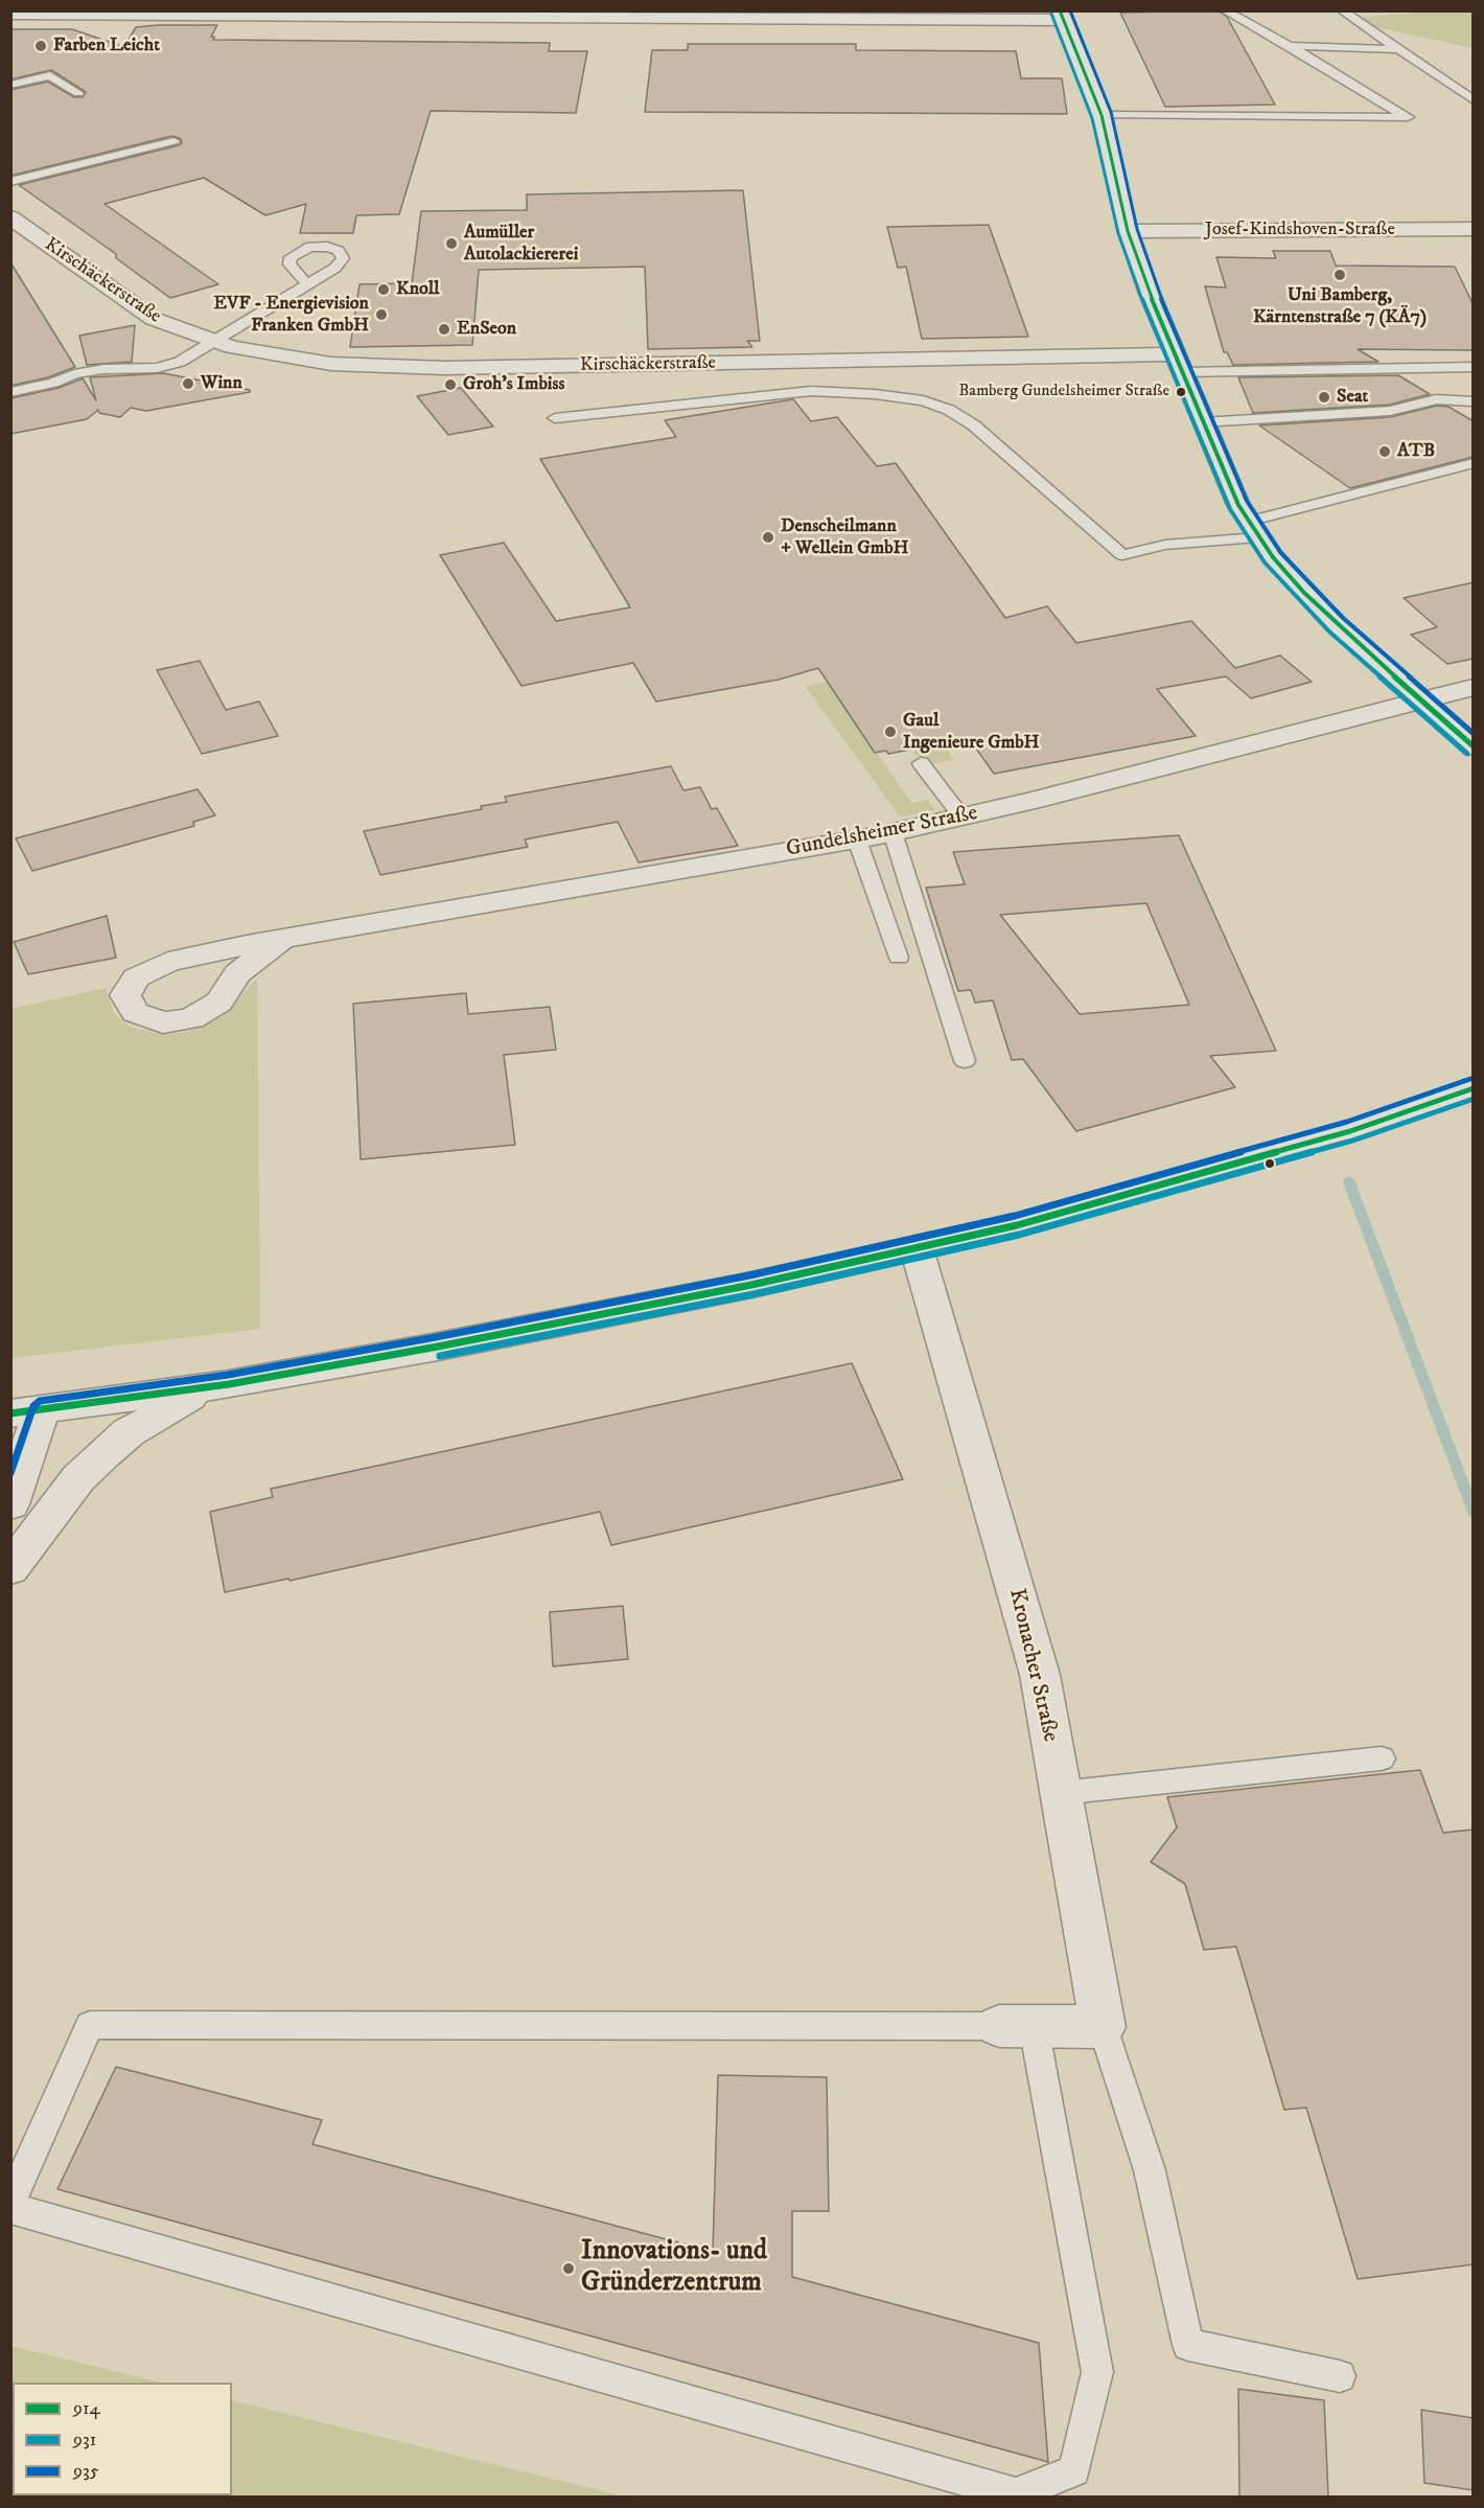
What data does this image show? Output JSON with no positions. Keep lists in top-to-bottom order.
{
  "streets": {
    "street": [
      "Josef-Kindshoven-Straße",
      "Kirschäckerstraße",
      "Gundelsheimer Straße",
      "Kronacher Straße"
    ]
  },
  "places": [
    "Farben Leicht",
    "Aumüller Autolackiererei",
    "Uni Bamberg, Kärntenstraße 7 (KÄ7)",
    "Knoll",
    "EVF - Energievision Franken GmbH",
    "EnSeon",
    "Winn",
    "Groh's Imbiss",
    "Bamberg Gundelsheimer Straße",
    "Seat",
    "ATB",
    "Denscheilmann + Wellein GmbH",
    "Gaul Ingenieure GmbH",
    "Innovations- und Gründerzentrum"
  ],
  "lines": ["transit line 914", "transit line 935", "transit line 931"],
  "legend": ["914", "931", "935"]
}
